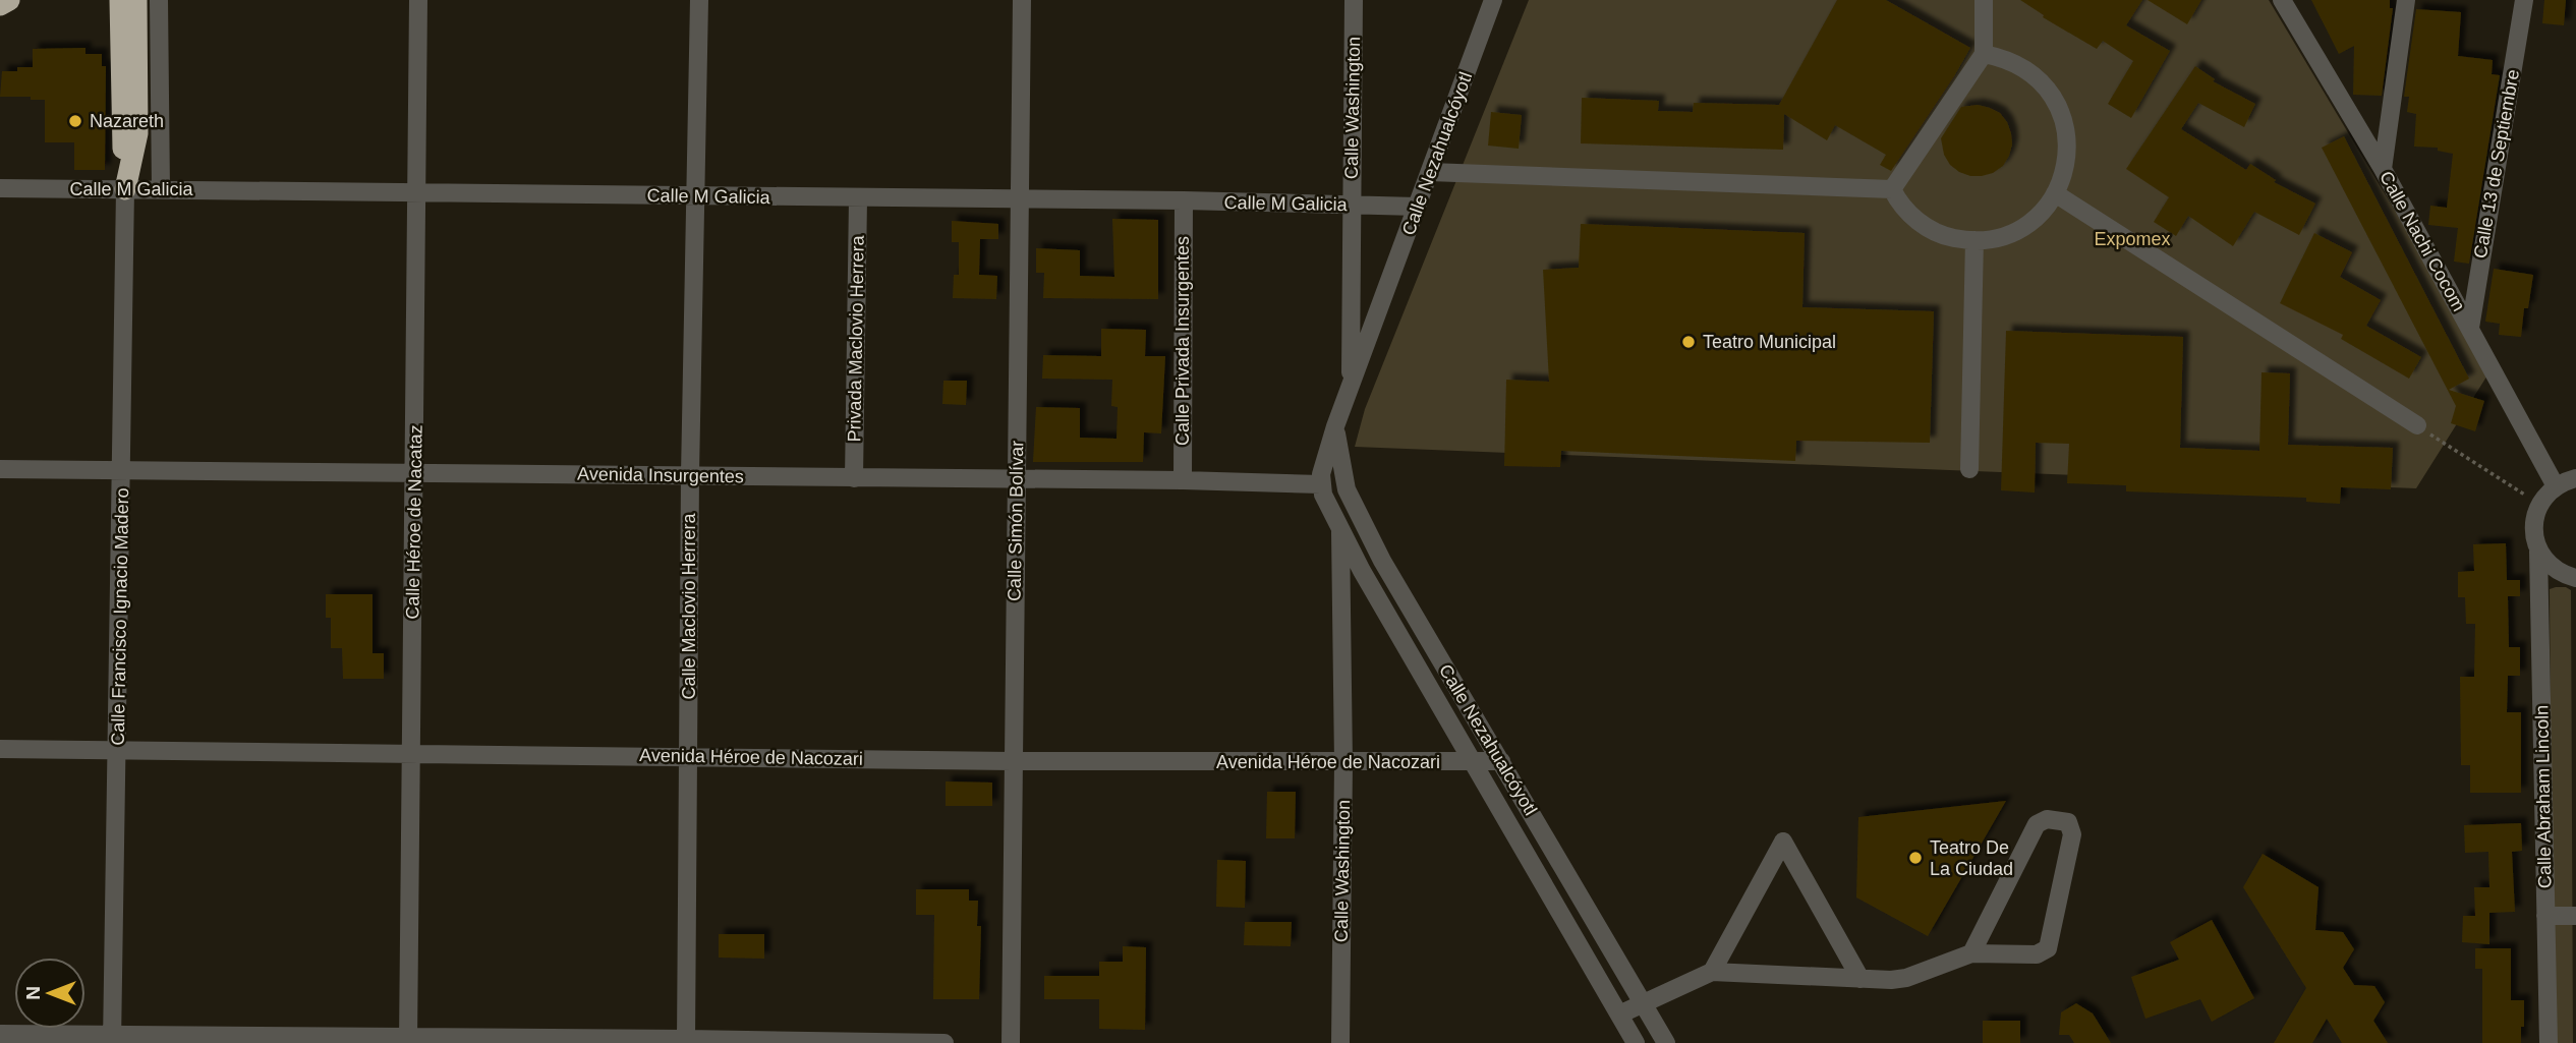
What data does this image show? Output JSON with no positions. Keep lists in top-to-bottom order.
{
  "streets": {
    "street": [
      "Calle Washington",
      "Calle Nezahualcóyotl",
      "Calle 13 de Septiembre",
      "Calle M Galicia",
      "Calle Nachi Cocom",
      "Privada Maclovio Herrera",
      "Calle Privada Insurgentes",
      "Avenida Insurgentes",
      "Calle Simón Bolívar",
      "Calle Héroe de Nacataz",
      "Calle Maclovio Herrera",
      "Calle Francisco Ignacio Madero",
      "Avenida Héroe de Nacozari",
      "Calle Abraham Lincoln"
    ]
  },
  "crossings": [
    ["Calle Washington", "Calle Nezahualcóyotl"],
    ["Calle Washington", "Calle M Galicia"],
    ["Calle Washington", "Avenida Héroe de Nacozari"],
    ["Calle Nezahualcóyotl", "Calle M Galicia"],
    ["Calle Nezahualcóyotl", "Avenida Insurgentes"],
    ["Calle Nezahualcóyotl", "Avenida Héroe de Nacozari"],
    ["Calle 13 de Septiembre", "Calle Nachi Cocom"],
    ["Calle M Galicia", "Privada Maclovio Herrera"],
    ["Calle M Galicia", "Calle Privada Insurgentes"],
    ["Calle M Galicia", "Calle Simón Bolívar"],
    ["Calle M Galicia", "Calle Héroe de Nacataz"],
    ["Calle M Galicia", "Calle Maclovio Herrera"],
    ["Calle M Galicia", "Calle Francisco Ignacio Madero"],
    ["Privada Maclovio Herrera", "Avenida Insurgentes"],
    ["Calle Privada Insurgentes", "Avenida Insurgentes"],
    ["Avenida Insurgentes", "Calle Simón Bolívar"],
    ["Avenida Insurgentes", "Calle Héroe de Nacataz"],
    ["Avenida Insurgentes", "Calle Maclovio Herrera"],
    ["Avenida Insurgentes", "Calle Francisco Ignacio Madero"],
    ["Calle Simón Bolívar", "Avenida Héroe de Nacozari"],
    ["Calle Héroe de Nacataz", "Avenida Héroe de Nacozari"],
    ["Calle Maclovio Herrera", "Avenida Héroe de Nacozari"],
    ["Calle Francisco Ignacio Madero", "Avenida Héroe de Nacozari"]
  ],
  "parks": ["Expomex"],
  "places": ["Nazareth", "Teatro Municipal", "Teatro De La Ciudad"],
  "north": "left"
}
